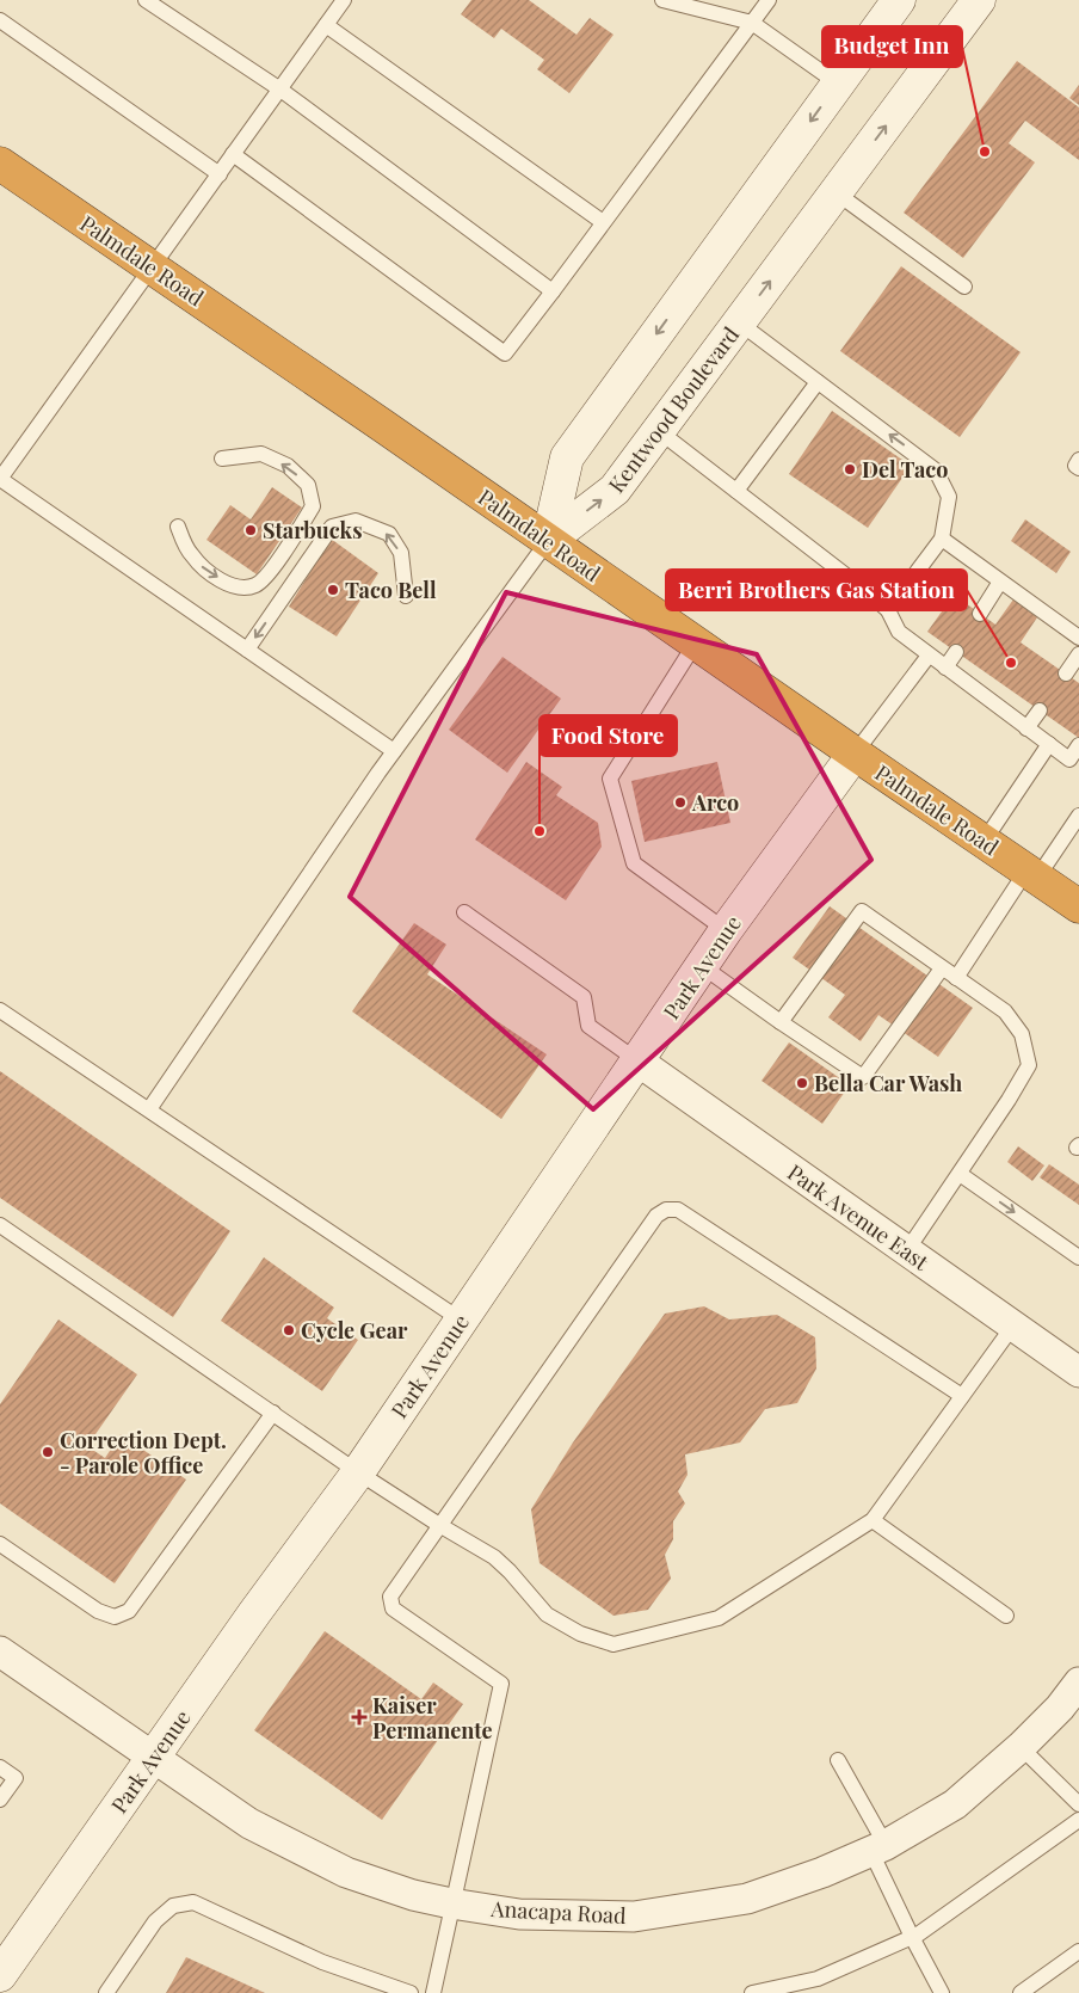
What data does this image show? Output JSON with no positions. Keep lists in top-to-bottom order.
{
  "streets": {
    "highway": ["Palmdale Road"],
    "street": [
      "Kentwood Boulevard",
      "Park Avenue",
      "Park Avenue East",
      "Anacapa Road"
    ]
  },
  "crossings": [
    ["Palmdale Road", "Kentwood Boulevard"],
    ["Palmdale Road", "Park Avenue"],
    ["Park Avenue", "Park Avenue East"],
    ["Park Avenue", "Anacapa Road"]
  ],
  "places": {
    "other": [
      "Budget Inn",
      "Del Taco",
      "Starbucks",
      "Taco Bell",
      "Berri Brothers Gas Station",
      "Arco",
      "Food Store",
      "Bella Car Wash",
      "Cycle Gear",
      "Correction Dept. - Parole Office"
    ],
    "health": ["Kaiser Permanente"]
  }
}
